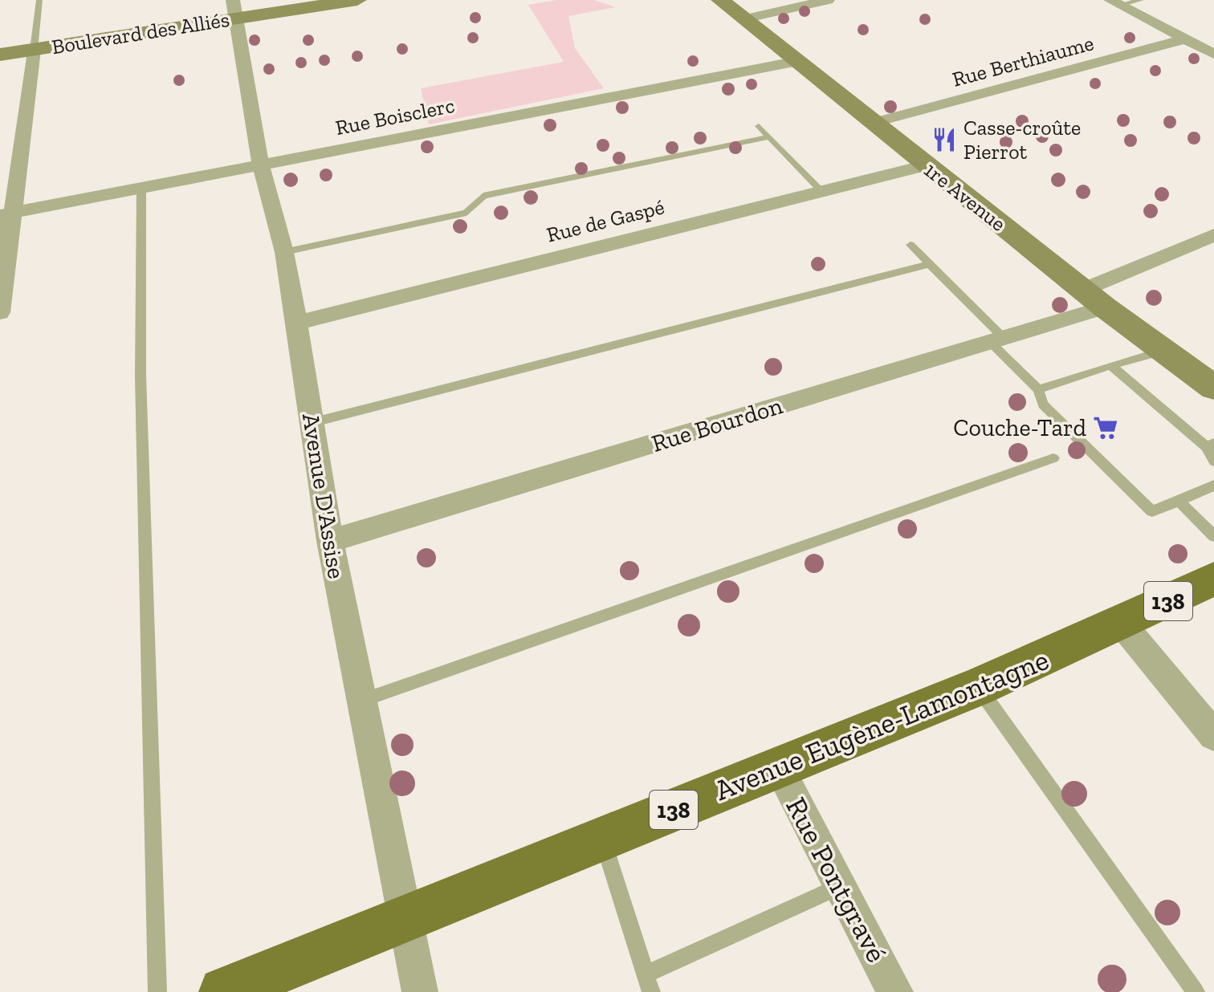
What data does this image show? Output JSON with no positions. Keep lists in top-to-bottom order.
{
  "streets": {
    "main road": ["138", "Avenue Eugène-Lamontagne"],
    "street": [
      "Boulevard des Alliés",
      "Rue Berthiaume",
      "Rue Boisclerc",
      "1re Avenue",
      "Rue de Gaspé",
      "Rue Bourdon",
      "Avenue D'Assise",
      "Rue Pontgravé"
    ]
  },
  "crossings": [
    ["Boulevard des Alliés", "Avenue D'Assise"],
    ["Rue Berthiaume", "1re Avenue"],
    ["Rue Boisclerc", "1re Avenue"],
    ["Rue Boisclerc", "Avenue D'Assise"],
    ["1re Avenue", "Rue de Gaspé"],
    ["1re Avenue", "Rue Bourdon"],
    ["Rue de Gaspé", "Avenue D'Assise"],
    ["Rue Bourdon", "Avenue D'Assise"],
    ["Avenue D'Assise", "Avenue Eugène-Lamontagne"],
    ["Avenue Eugène-Lamontagne", "Rue Pontgravé"]
  ],
  "places": {
    "restaurant": ["Casse-croûte Pierrot"],
    "supermarket": ["Couche-Tard"]
  }
}
